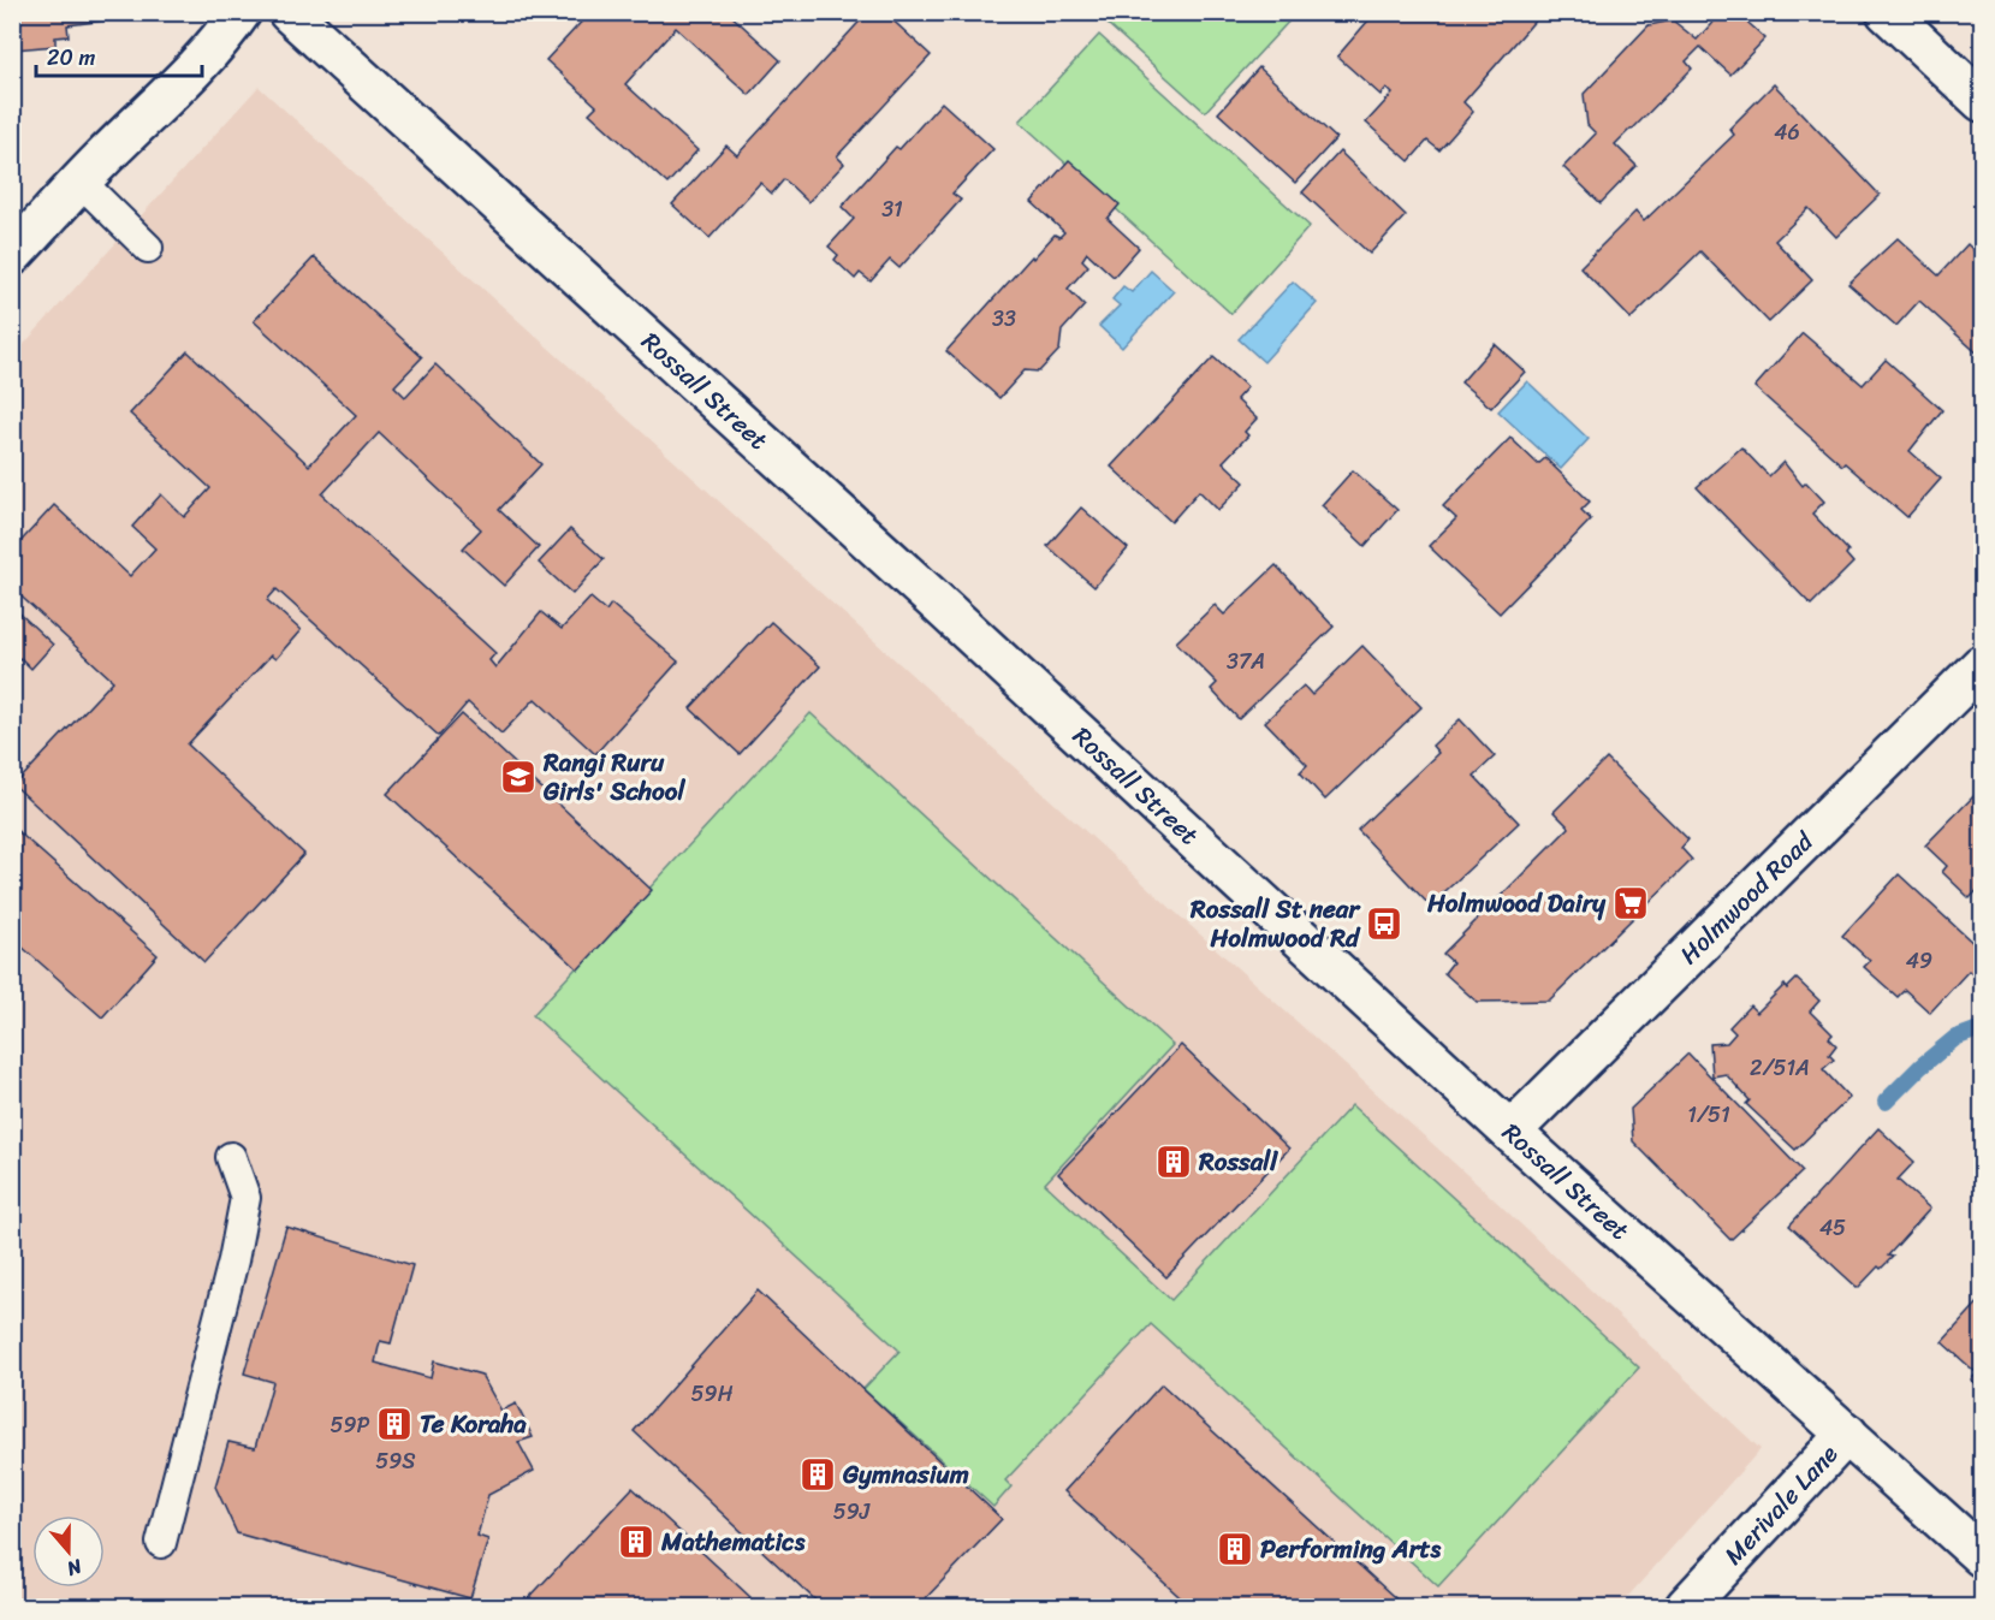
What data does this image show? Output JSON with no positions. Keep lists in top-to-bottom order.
{
  "streets": {
    "main road": ["Rossall Street", "Holmwood Road", "Merivale Lane"]
  },
  "crossings": [
    ["Rossall Street", "Holmwood Road"],
    ["Rossall Street", "Merivale Lane"]
  ],
  "places": {
    "school or university": ["Rangi Ruru Girls' School"],
    "supermarket": ["Holmwood Dairy"],
    "bus stop": ["Rossall St near Holmwood Rd"],
    "building": [
      "Rossall",
      "Te Koraha",
      "Gymnasium",
      "Mathematics",
      "Performing Arts"
    ]
  },
  "house_numbers": [
    "46",
    "31",
    "33",
    "37A",
    "49",
    "2/51A",
    "1/51",
    "45",
    "59H",
    "59P",
    "59S",
    "59J"
  ],
  "scale_bar": "20 m",
  "north": "bottom"
}
